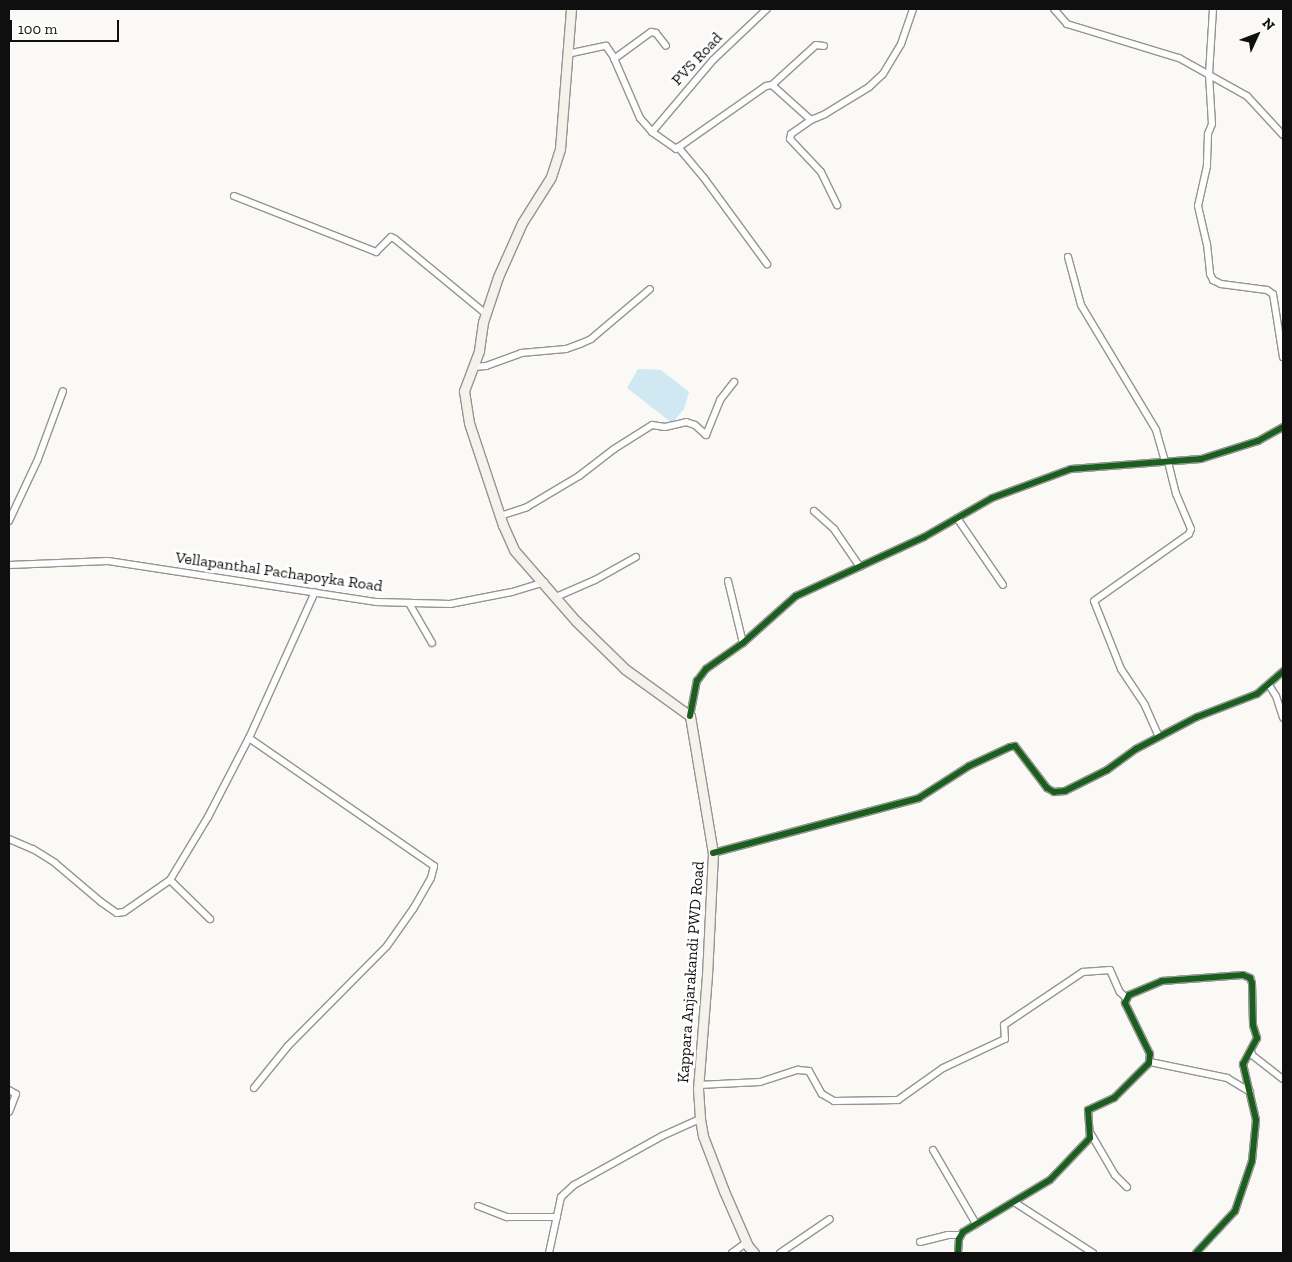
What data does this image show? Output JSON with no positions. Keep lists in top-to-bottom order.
{
  "streets": {
    "main road": ["Kappara Anjarakandi PWD Road"],
    "street": ["PVS Road", "Vellapanthal Pachapoyka Road"]
  },
  "scale_bar": "100 m",
  "north": "top right"
}
